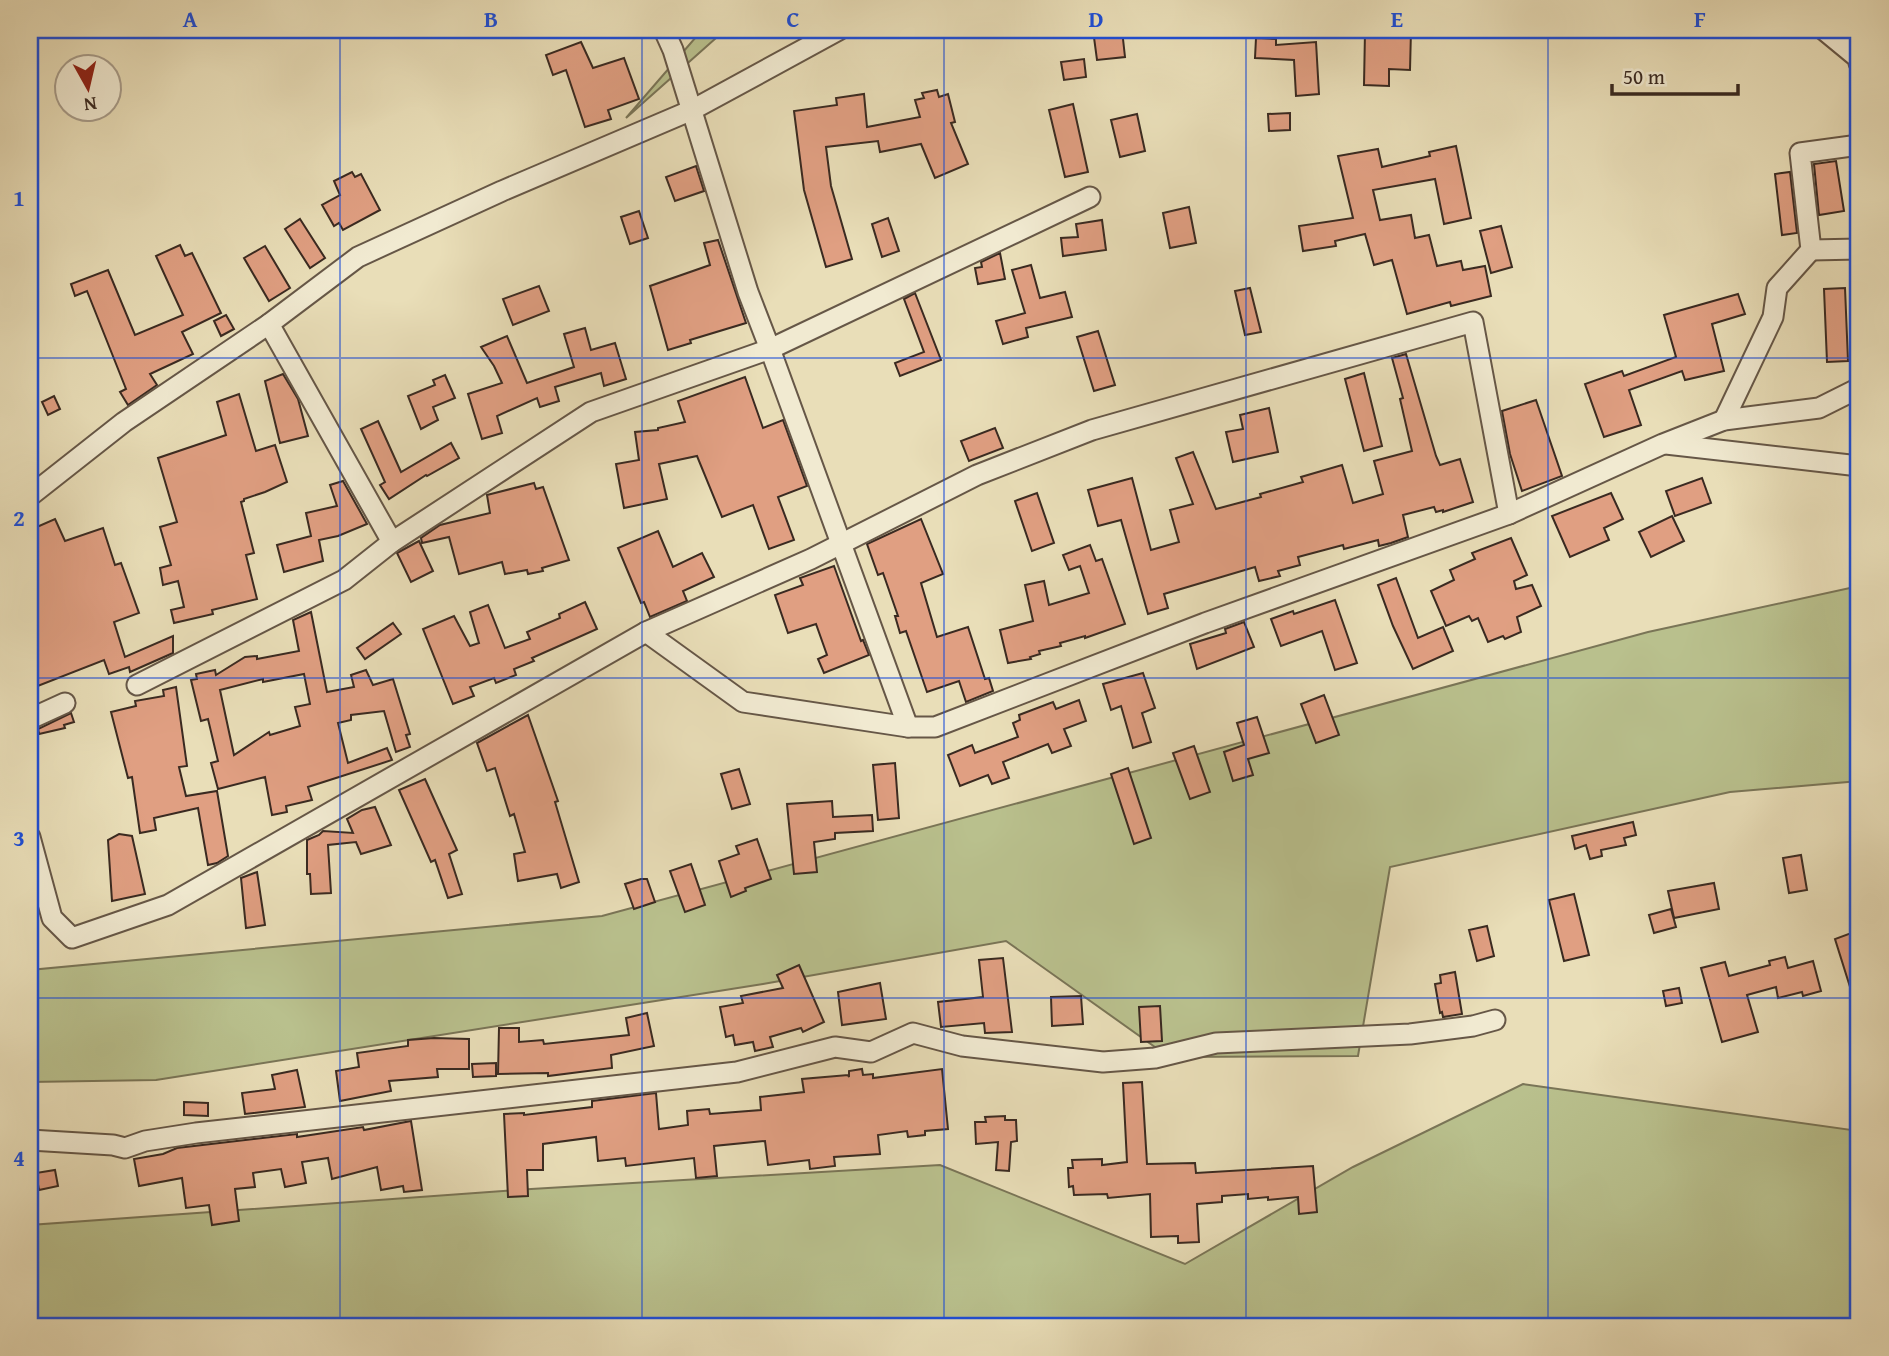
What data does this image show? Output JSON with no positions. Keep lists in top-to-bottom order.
{
  "scale_bar": "50 m",
  "north": "bottom",
  "grid": {
    "columns": [
      "A",
      "B",
      "C",
      "D",
      "E",
      "F"
    ],
    "rows": [
      "1",
      "2",
      "3",
      "4"
    ]
  }
}
